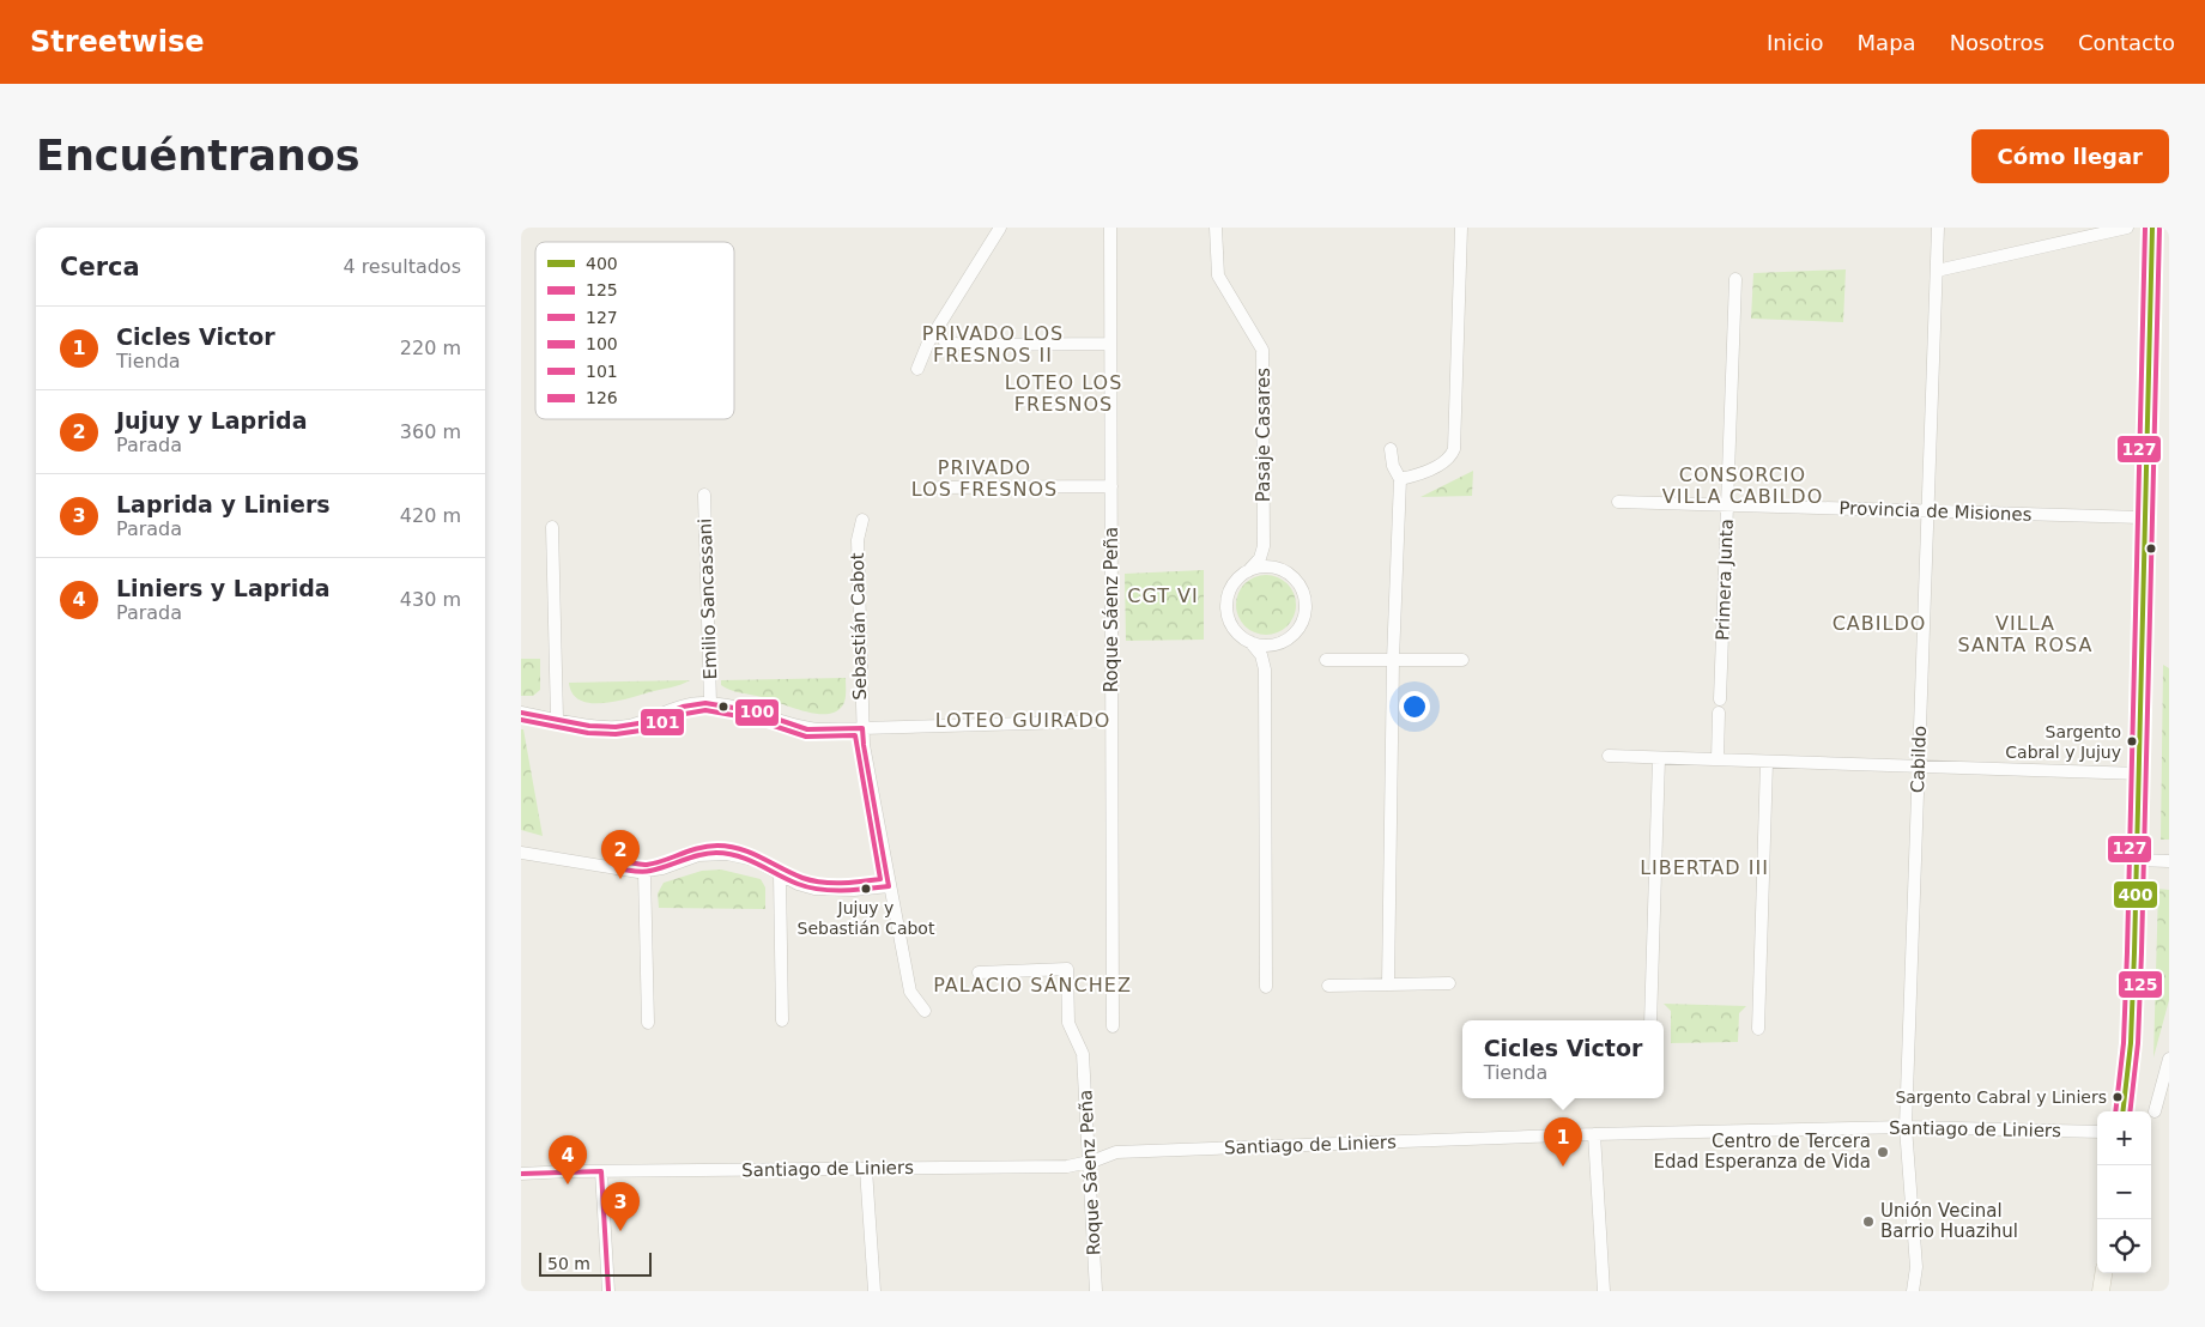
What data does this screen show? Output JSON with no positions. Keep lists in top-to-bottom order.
{
  "streets": {
    "street": [
      "Pasaje Casares",
      "Provincia de Misiones",
      "Primera Junta",
      "Emilio Sancassani",
      "Roque Sáenz Peña",
      "Sebastián Cabot",
      "Cabildo",
      "Santiago de Liniers"
    ]
  },
  "crossings": [
    ["Provincia de Misiones", "Primera Junta"],
    ["Provincia de Misiones", "Cabildo"],
    ["Roque Sáenz Peña", "Santiago de Liniers"],
    ["Cabildo", "Santiago de Liniers"]
  ],
  "districts": [
    "PRIVADO LOS FRESNOS II",
    "LOTEO LOS FRESNOS",
    "PRIVADO LOS FRESNOS",
    "CONSORCIO VILLA CABILDO",
    "CGT VI",
    "CABILDO",
    "VILLA SANTA ROSA",
    "LOTEO GUIRADO",
    "LIBERTAD III",
    "PALACIO SÁNCHEZ"
  ],
  "places": [
    "Sargento Cabral y Jujuy",
    "Jujuy y Sebastián Cabot",
    "Sargento Cabral y Liniers",
    "Centro de Tercera Edad Esperanza de Vida",
    "Unión Vecinal Barrio Huazihul"
  ],
  "lines": [
    "transit line 400",
    "transit line 125",
    "transit line 127",
    "transit line 100",
    "transit line 101",
    "transit line 126"
  ],
  "legend": [
    "400",
    "125",
    "127",
    "100",
    "101",
    "126"
  ],
  "scale_bar": "50 m",
  "page": {
    "header": "Streetwise",
    "nav": [
      "Inicio",
      "Mapa",
      "Nosotros",
      "Contacto"
    ],
    "buttons": "Cómo llegar",
    "title": "Encuéntranos",
    "heading": ["Cerca", "4 resultados"],
    "list": [
      {
        "mark": "1",
        "name": "Cicles Victor",
        "note": "Tienda",
        "value": "220 m"
      },
      {
        "mark": "2",
        "name": "Jujuy y Laprida",
        "note": "Parada",
        "value": "360 m"
      },
      {
        "mark": "3",
        "name": "Laprida y Liniers",
        "note": "Parada",
        "value": "420 m"
      },
      {
        "mark": "4",
        "name": "Liniers y Laprida",
        "note": "Parada",
        "value": "430 m"
      }
    ],
    "pins": [
      "2",
      "1",
      "4",
      "3"
    ],
    "popup": ["Cicles Victor", "Tienda"],
    "map_buttons": ["+", "−"],
    "scale": "50 m"
  }
}
